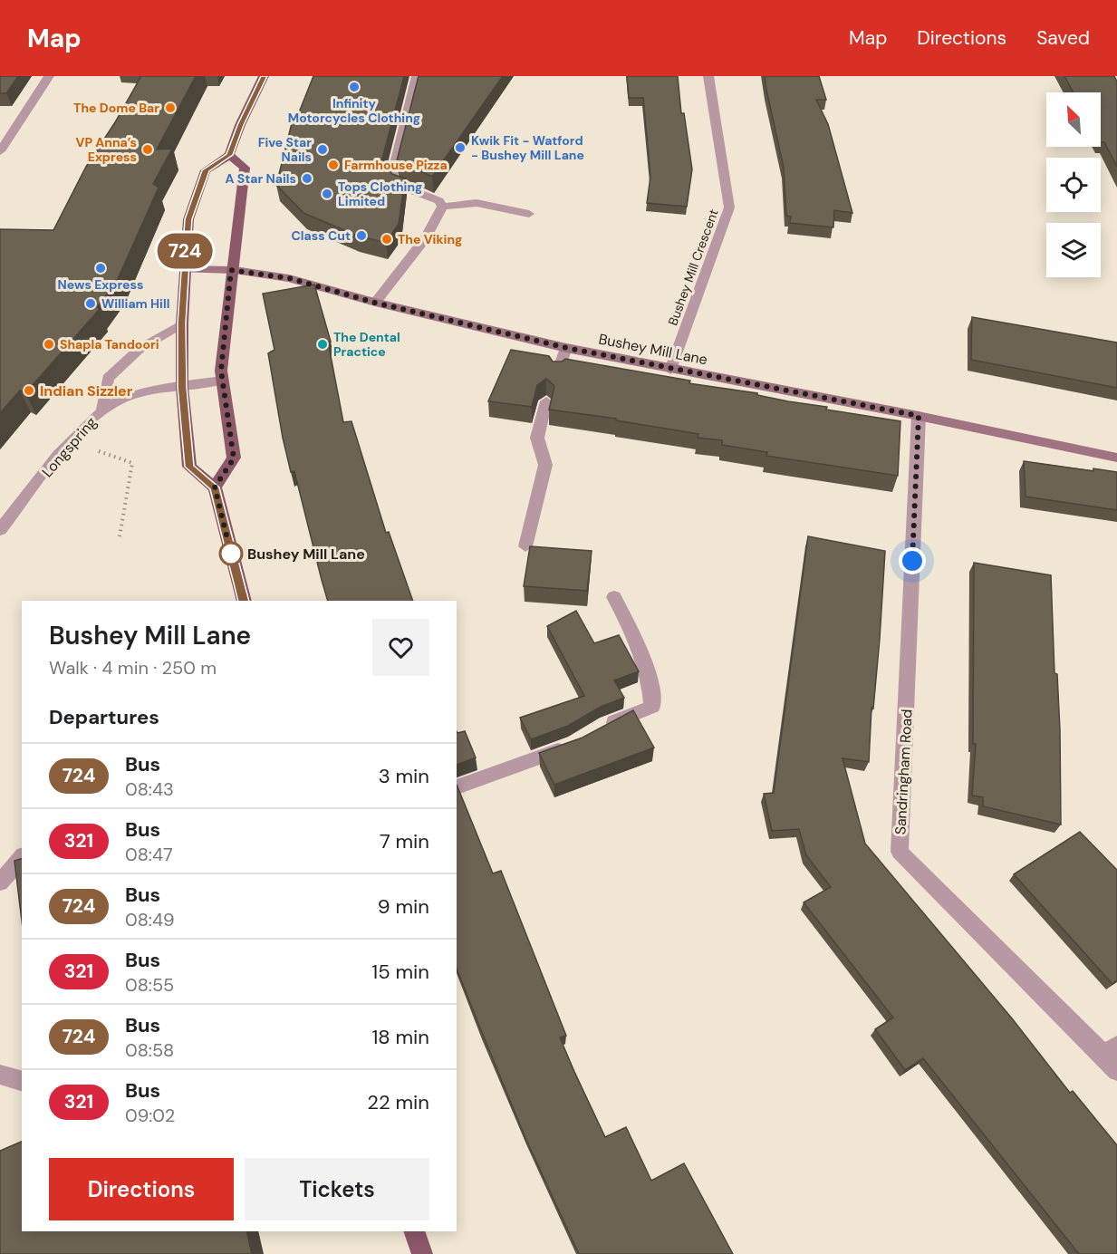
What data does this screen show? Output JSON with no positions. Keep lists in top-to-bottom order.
{
  "streets": {
    "street": [
      "Bushey Mill Crescent",
      "Bushey Mill Lane",
      "Longspring",
      "Sandringham Road"
    ]
  },
  "crossings": [
    ["Bushey Mill Crescent", "Bushey Mill Lane"],
    ["Bushey Mill Lane", "Sandringham Road"]
  ],
  "places": [
    "Infinity Motorcycles Clothing",
    "The Dome Bar",
    "Kwik Fit - Watford - Bushey Mill Lane",
    "VP Anna’s Express",
    "Five Star Nails",
    "Farmhouse Pizza",
    "A Star Nails",
    "Tops Clothing Limited",
    "Class Cut",
    "The Viking",
    "News Express",
    "William Hill",
    "Shapla Tandoori",
    "The Dental Practice",
    "Indian Sizzler",
    "Bushey Mill Lane"
  ],
  "lines": ["bus line 724"],
  "north": "top left",
  "page": {
    "header": "Map",
    "nav": ["Map", "Directions", "Saved"],
    "on_map": "724",
    "heading": [
      ["Bushey Mill Lane", "Walk · 4 min · 250 m"],
      "Departures"
    ],
    "list": [
      {
        "mark": "724",
        "name": "Bus",
        "note": "08:43",
        "value": "3 min"
      },
      {
        "mark": "321",
        "name": "Bus",
        "note": "08:47",
        "value": "7 min"
      },
      {
        "mark": "724",
        "name": "Bus",
        "note": "08:49",
        "value": "9 min"
      },
      {
        "mark": "321",
        "name": "Bus",
        "note": "08:55",
        "value": "15 min"
      },
      {
        "mark": "724",
        "name": "Bus",
        "note": "08:58",
        "value": "18 min"
      },
      {
        "mark": "321",
        "name": "Bus",
        "note": "09:02",
        "value": "22 min"
      }
    ],
    "buttons": ["Directions", "Tickets"]
  }
}
